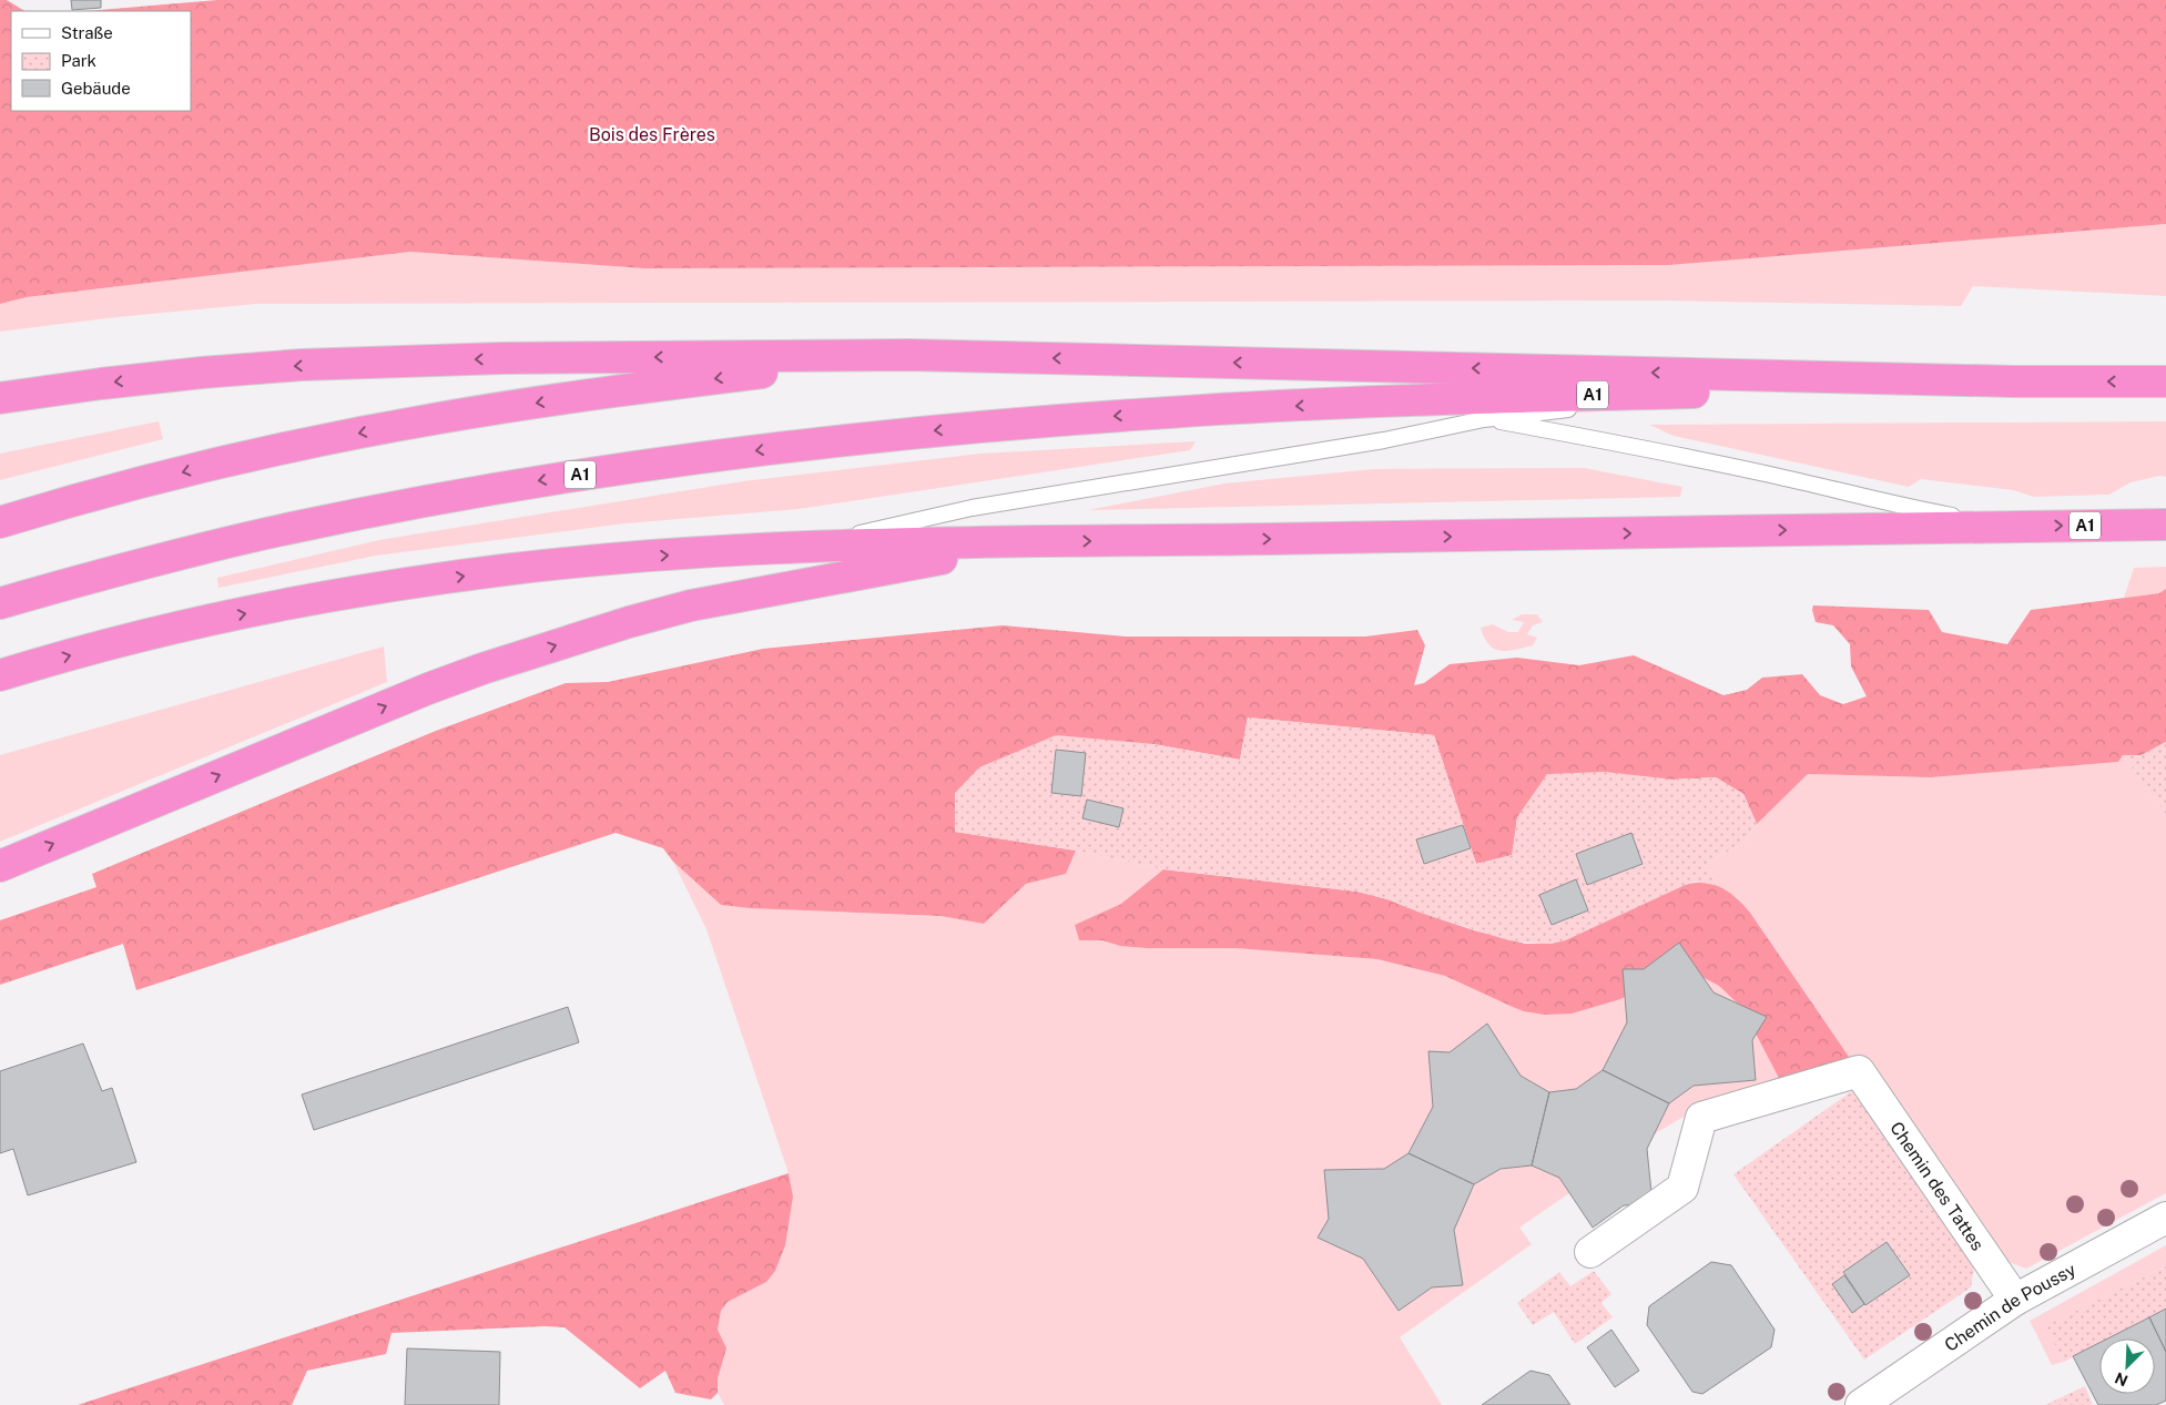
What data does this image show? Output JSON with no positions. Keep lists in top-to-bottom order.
{
  "streets": {
    "highway": ["A1"],
    "street": ["Chemin des Tattes", "Chemin de Poussy"]
  },
  "crossings": [
    ["Chemin des Tattes", "Chemin de Poussy"]
  ],
  "parks": ["Bois des Frères"],
  "legend": ["Straße", "Park", "Gebäude"],
  "north": "bottom left"
}
